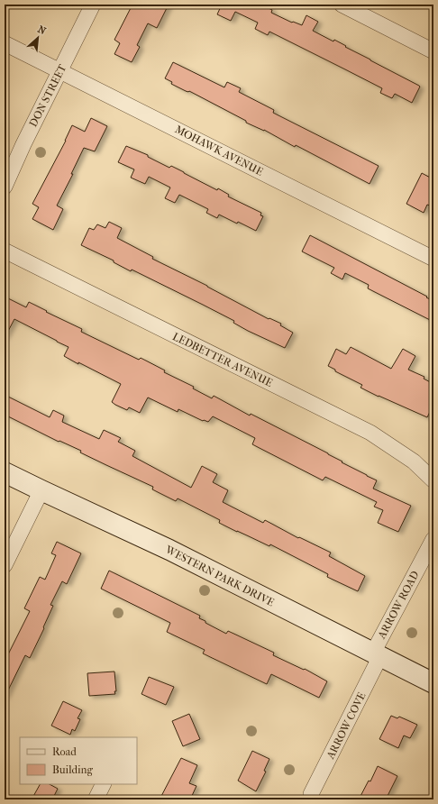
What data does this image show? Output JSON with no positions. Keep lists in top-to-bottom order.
{
  "streets": {
    "street": [
      "DON STREET",
      "MOHAWK AVENUE",
      "LEDBETTER AVENUE",
      "WESTERN PARK DRIVE",
      "ARROW ROAD",
      "ARROW COVE"
    ]
  },
  "crossings": [
    ["DON STREET", "MOHAWK AVENUE"],
    ["WESTERN PARK DRIVE", "ARROW ROAD"],
    ["WESTERN PARK DRIVE", "ARROW COVE"],
    ["ARROW ROAD", "ARROW COVE"]
  ],
  "legend": ["Road", "Building"],
  "north": "top right"
}
